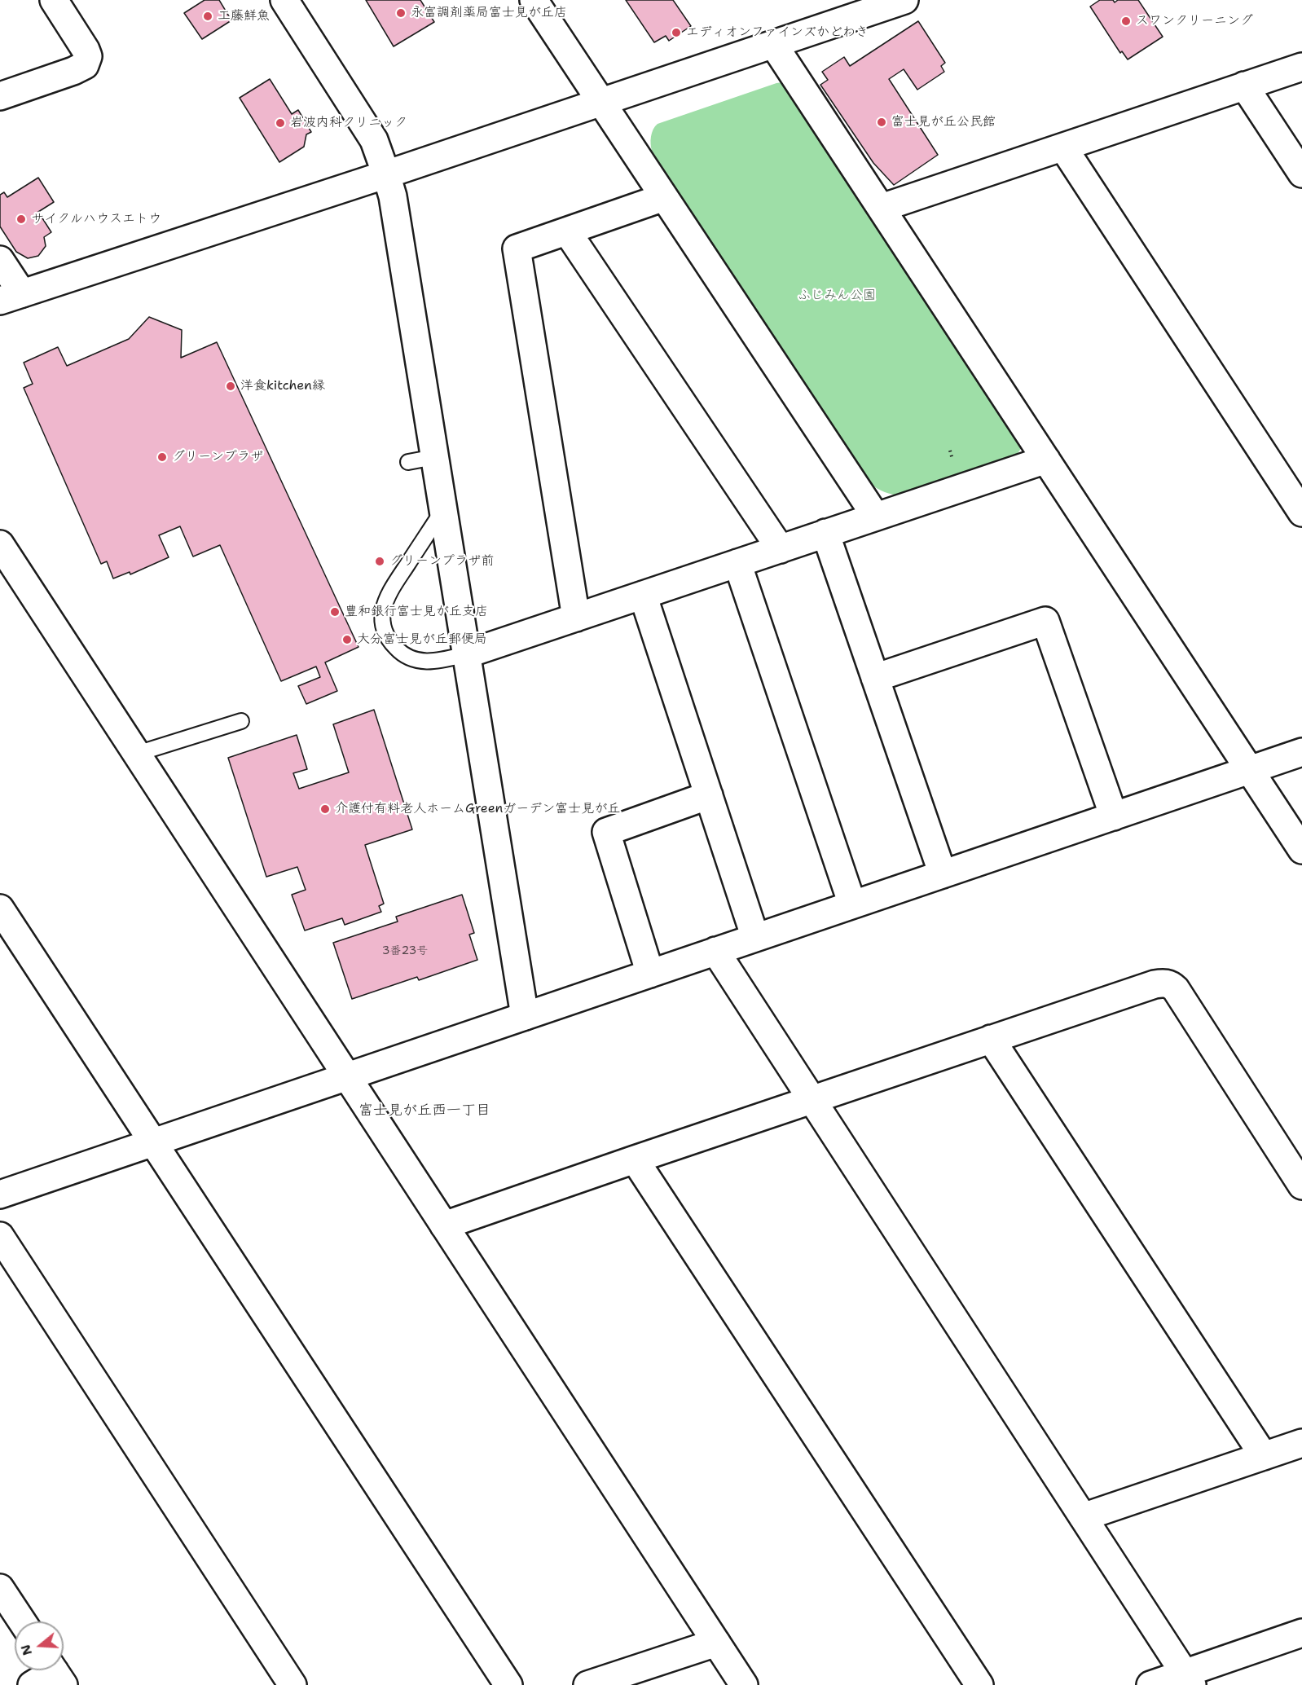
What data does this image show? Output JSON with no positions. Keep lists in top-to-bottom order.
{
  "districts": ["富士見が丘西一丁目"],
  "parks": ["ふじみん公園"],
  "places": [
    "永富調剤薬局富士見が丘店",
    "工藤鮮魚",
    "スワンクリーニング",
    "エディオンファインズかどわき",
    "富士見が丘公民館",
    "岩波内科クリニック",
    "サイクルハウスエトウ",
    "洋食kitchen縁",
    "グリーンプラザ",
    "グリーンプラザ前",
    "豊和銀行富士見が丘支店",
    "大分富士見が丘郵便局",
    "介護付有料老人ホームGreenガーデン富士見が丘"
  ],
  "house_numbers": ["3番23号"],
  "north": "left"
}
